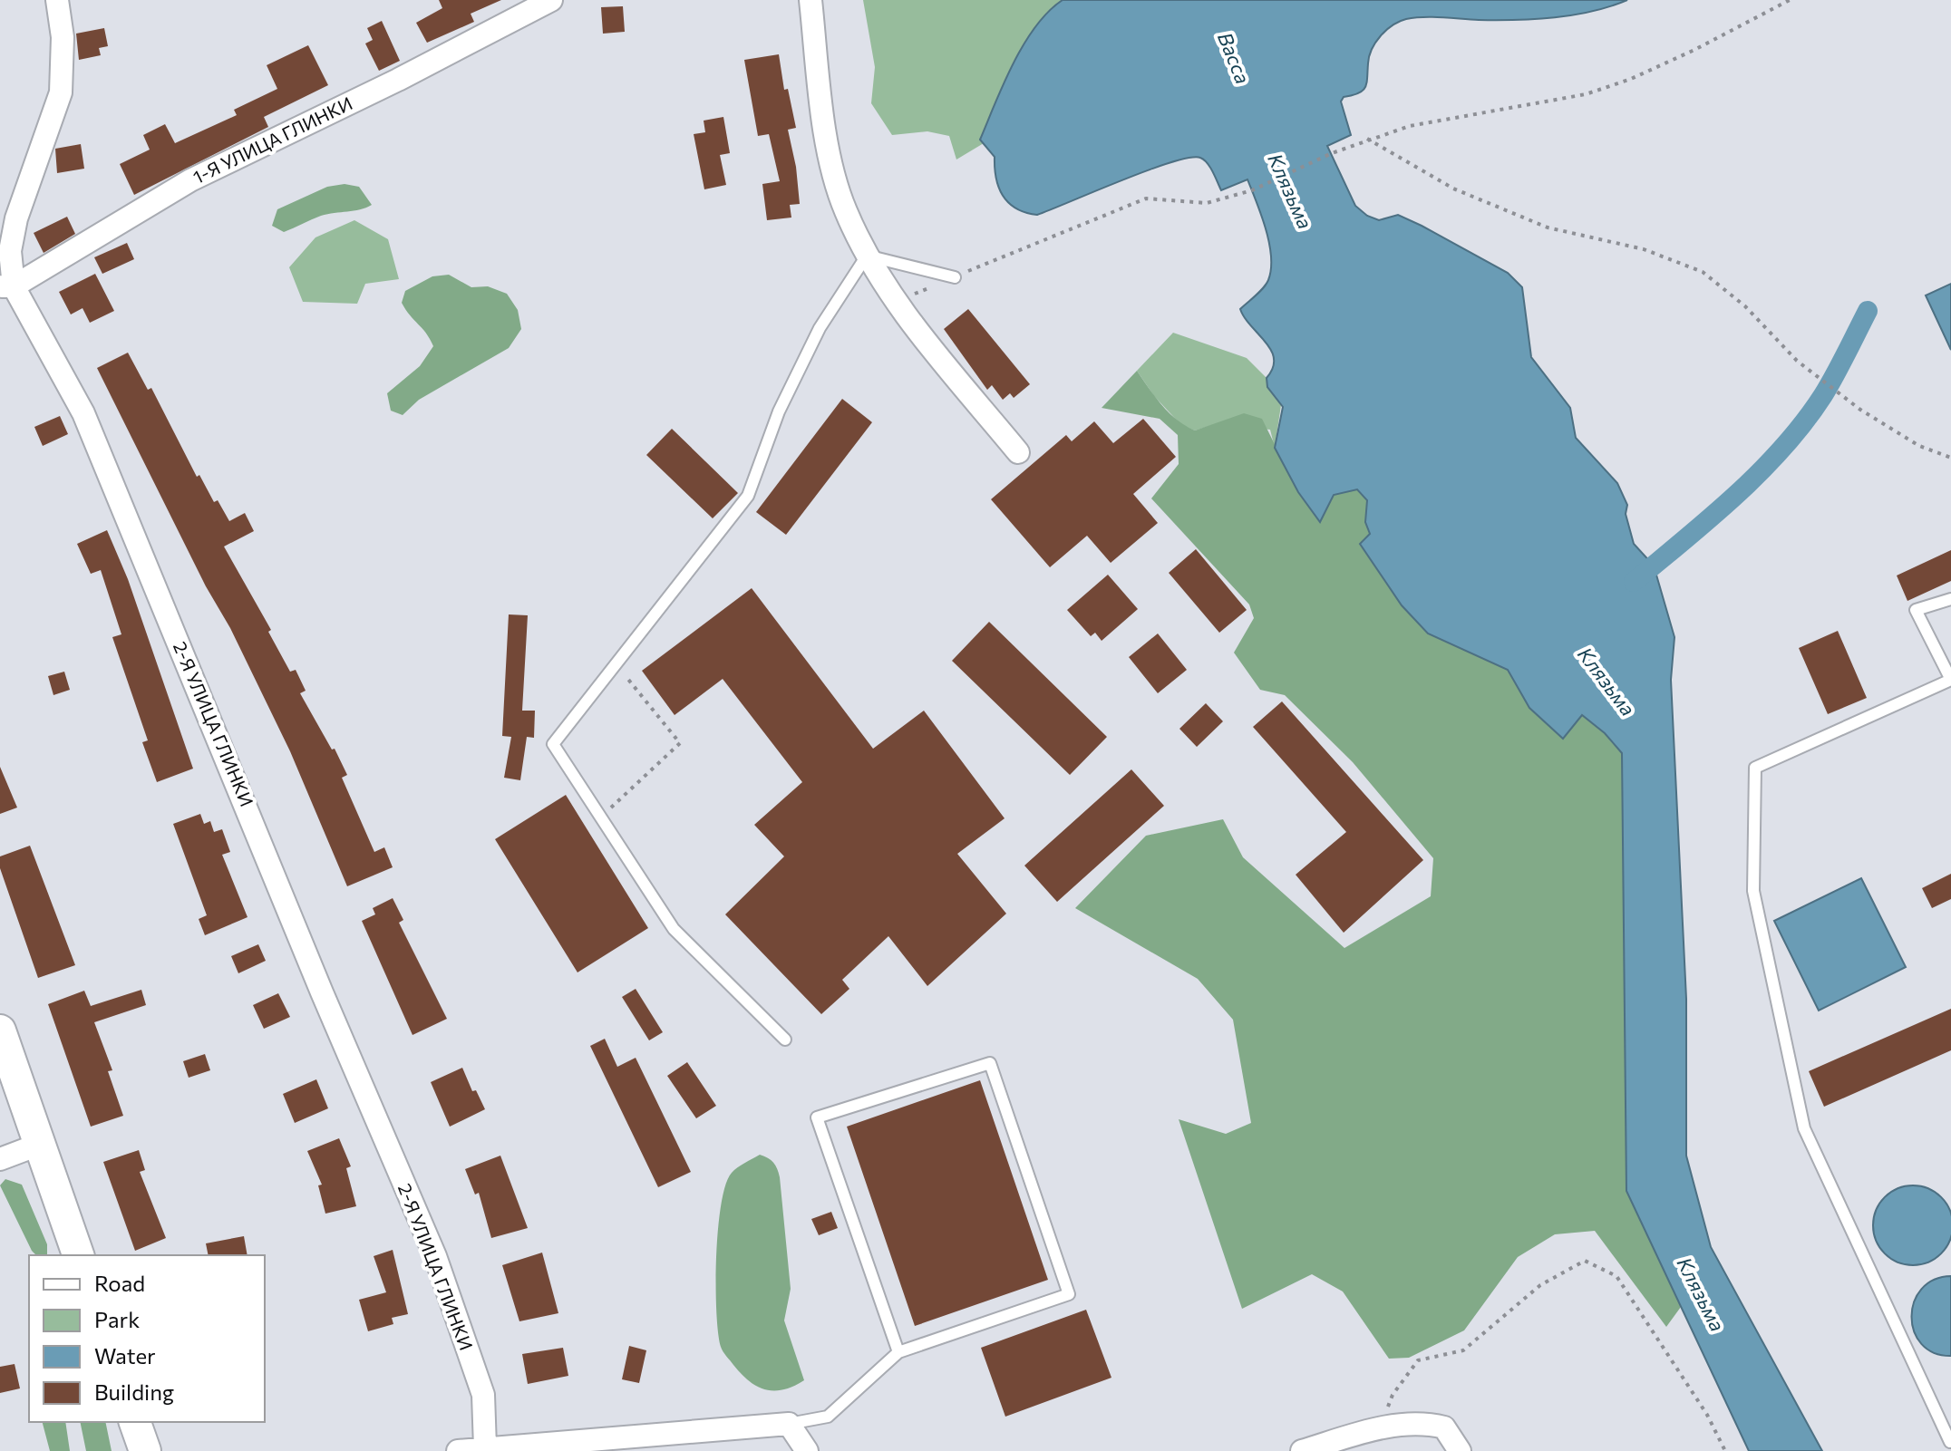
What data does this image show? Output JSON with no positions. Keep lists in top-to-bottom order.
{
  "streets": {
    "street": ["1-Я УЛИЦА ГЛИНКИ", "2-Я УЛИЦА ГЛИНКИ"]
  },
  "crossings": [
    ["1-Я УЛИЦА ГЛИНКИ", "2-Я УЛИЦА ГЛИНКИ"]
  ],
  "water": ["Васса", "Клязьма"],
  "legend": [
    "Road",
    "Park",
    "Water",
    "Building"
  ]
}
